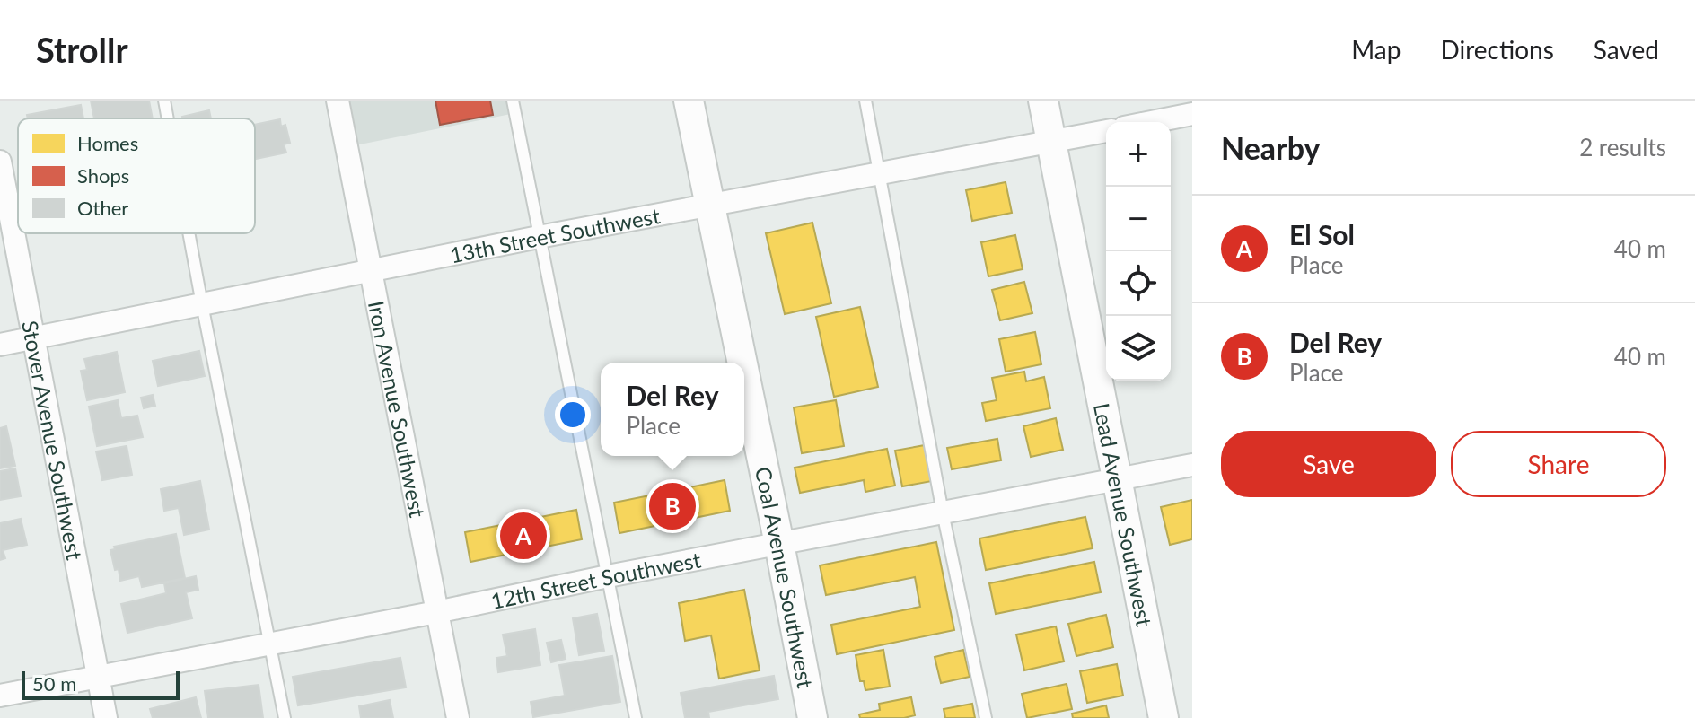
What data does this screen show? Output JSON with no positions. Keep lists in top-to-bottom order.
{
  "streets": {
    "street": [
      "13th Street Southwest",
      "Iron Avenue Southwest",
      "Stover Avenue Southwest",
      "Lead Avenue Southwest",
      "Coal Avenue Southwest",
      "12th Street Southwest"
    ]
  },
  "crossings": [
    ["13th Street Southwest", "Iron Avenue Southwest"],
    ["13th Street Southwest", "Stover Avenue Southwest"],
    ["13th Street Southwest", "Lead Avenue Southwest"],
    ["13th Street Southwest", "Coal Avenue Southwest"],
    ["Iron Avenue Southwest", "12th Street Southwest"],
    ["Stover Avenue Southwest", "12th Street Southwest"],
    ["Lead Avenue Southwest", "12th Street Southwest"],
    ["Coal Avenue Southwest", "12th Street Southwest"]
  ],
  "legend": ["Homes", "Shops", "Other"],
  "scale_bar": "50 m",
  "page": {
    "header": "Strollr",
    "nav": ["Map", "Directions", "Saved"],
    "heading": ["Nearby", "2 results"],
    "map_buttons": ["+", "−"],
    "list": [
      {
        "mark": "A",
        "name": "El Sol",
        "note": "Place",
        "value": "40 m"
      },
      {
        "mark": "B",
        "name": "Del Rey",
        "note": "Place",
        "value": "40 m"
      }
    ],
    "popup": ["Del Rey", "Place"],
    "buttons": ["Save", "Share"],
    "pins": ["B", "A"],
    "scale": "50 m"
  }
}
